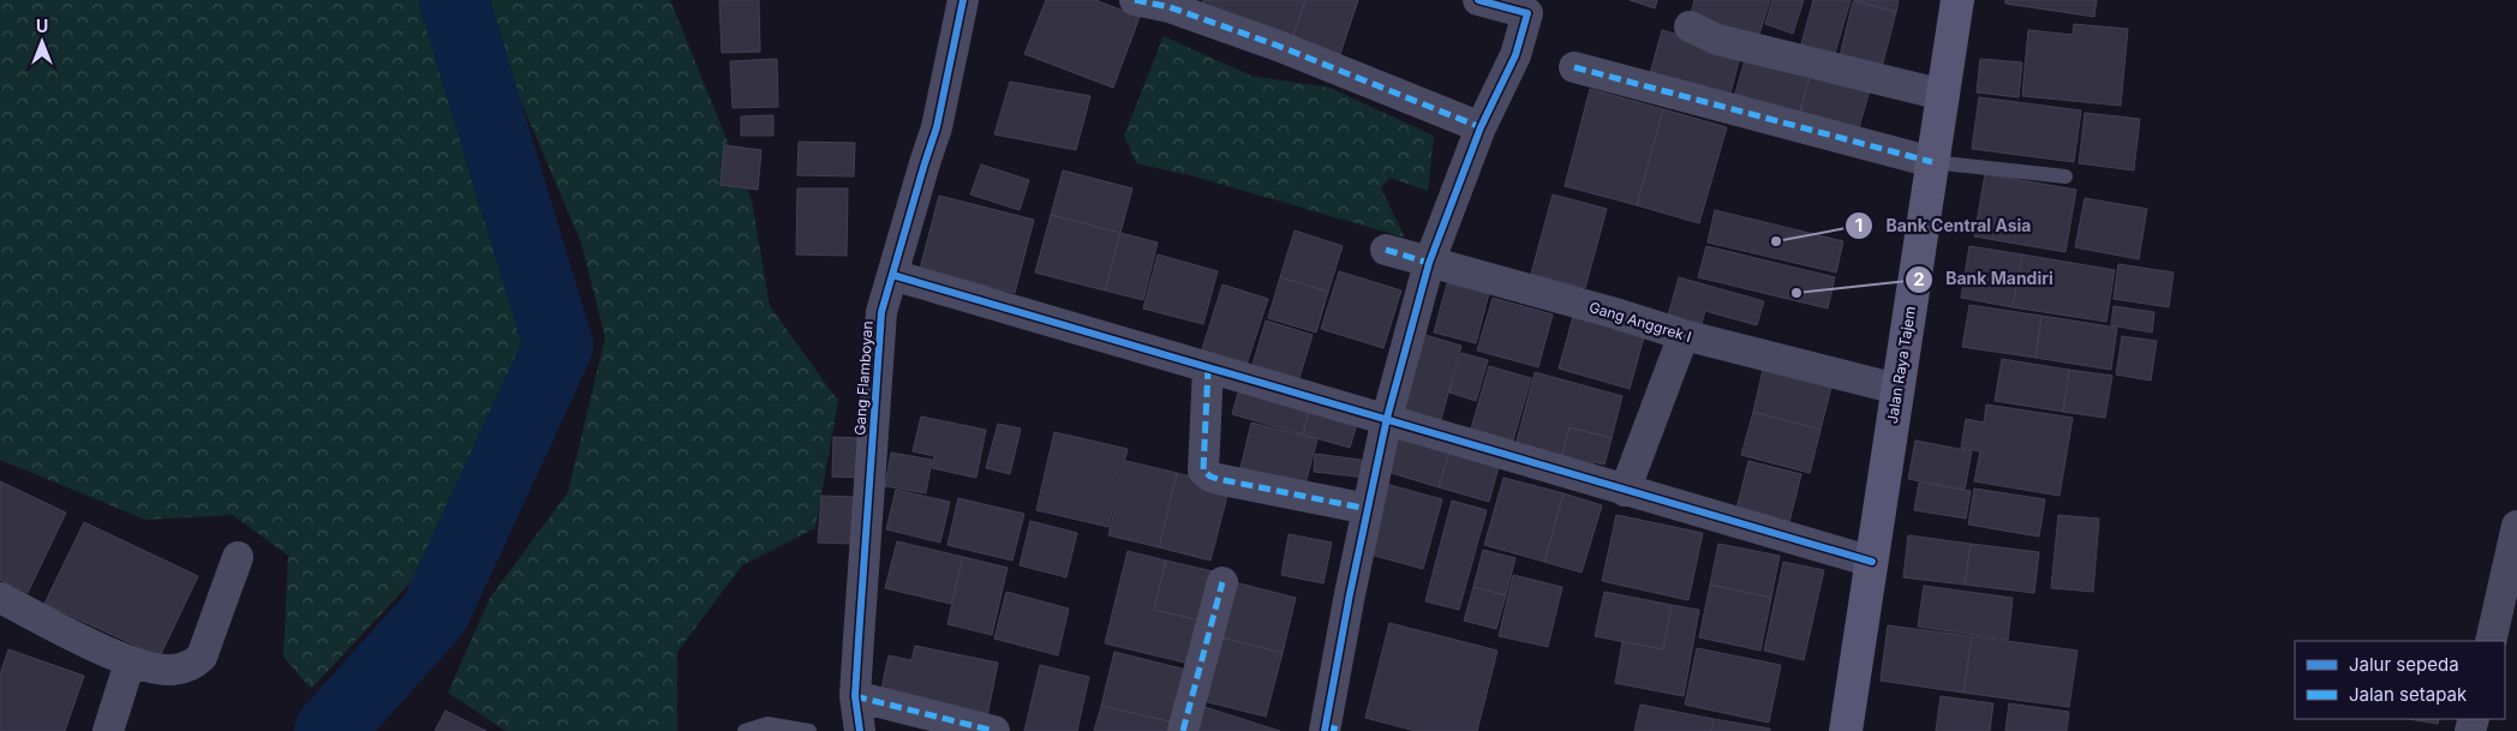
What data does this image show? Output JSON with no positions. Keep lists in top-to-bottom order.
{
  "streets": {
    "main road": ["Jalan Raya Tajem"],
    "street": ["Gang Anggrek I", "Gang Flamboyan"]
  },
  "crossings": [
    ["Gang Anggrek I", "Jalan Raya Tajem"]
  ],
  "places": ["Bank Central Asia", "Bank Mandiri"],
  "legend": ["Jalur sepeda", "Jalan setapak"],
  "north": "top"
}
